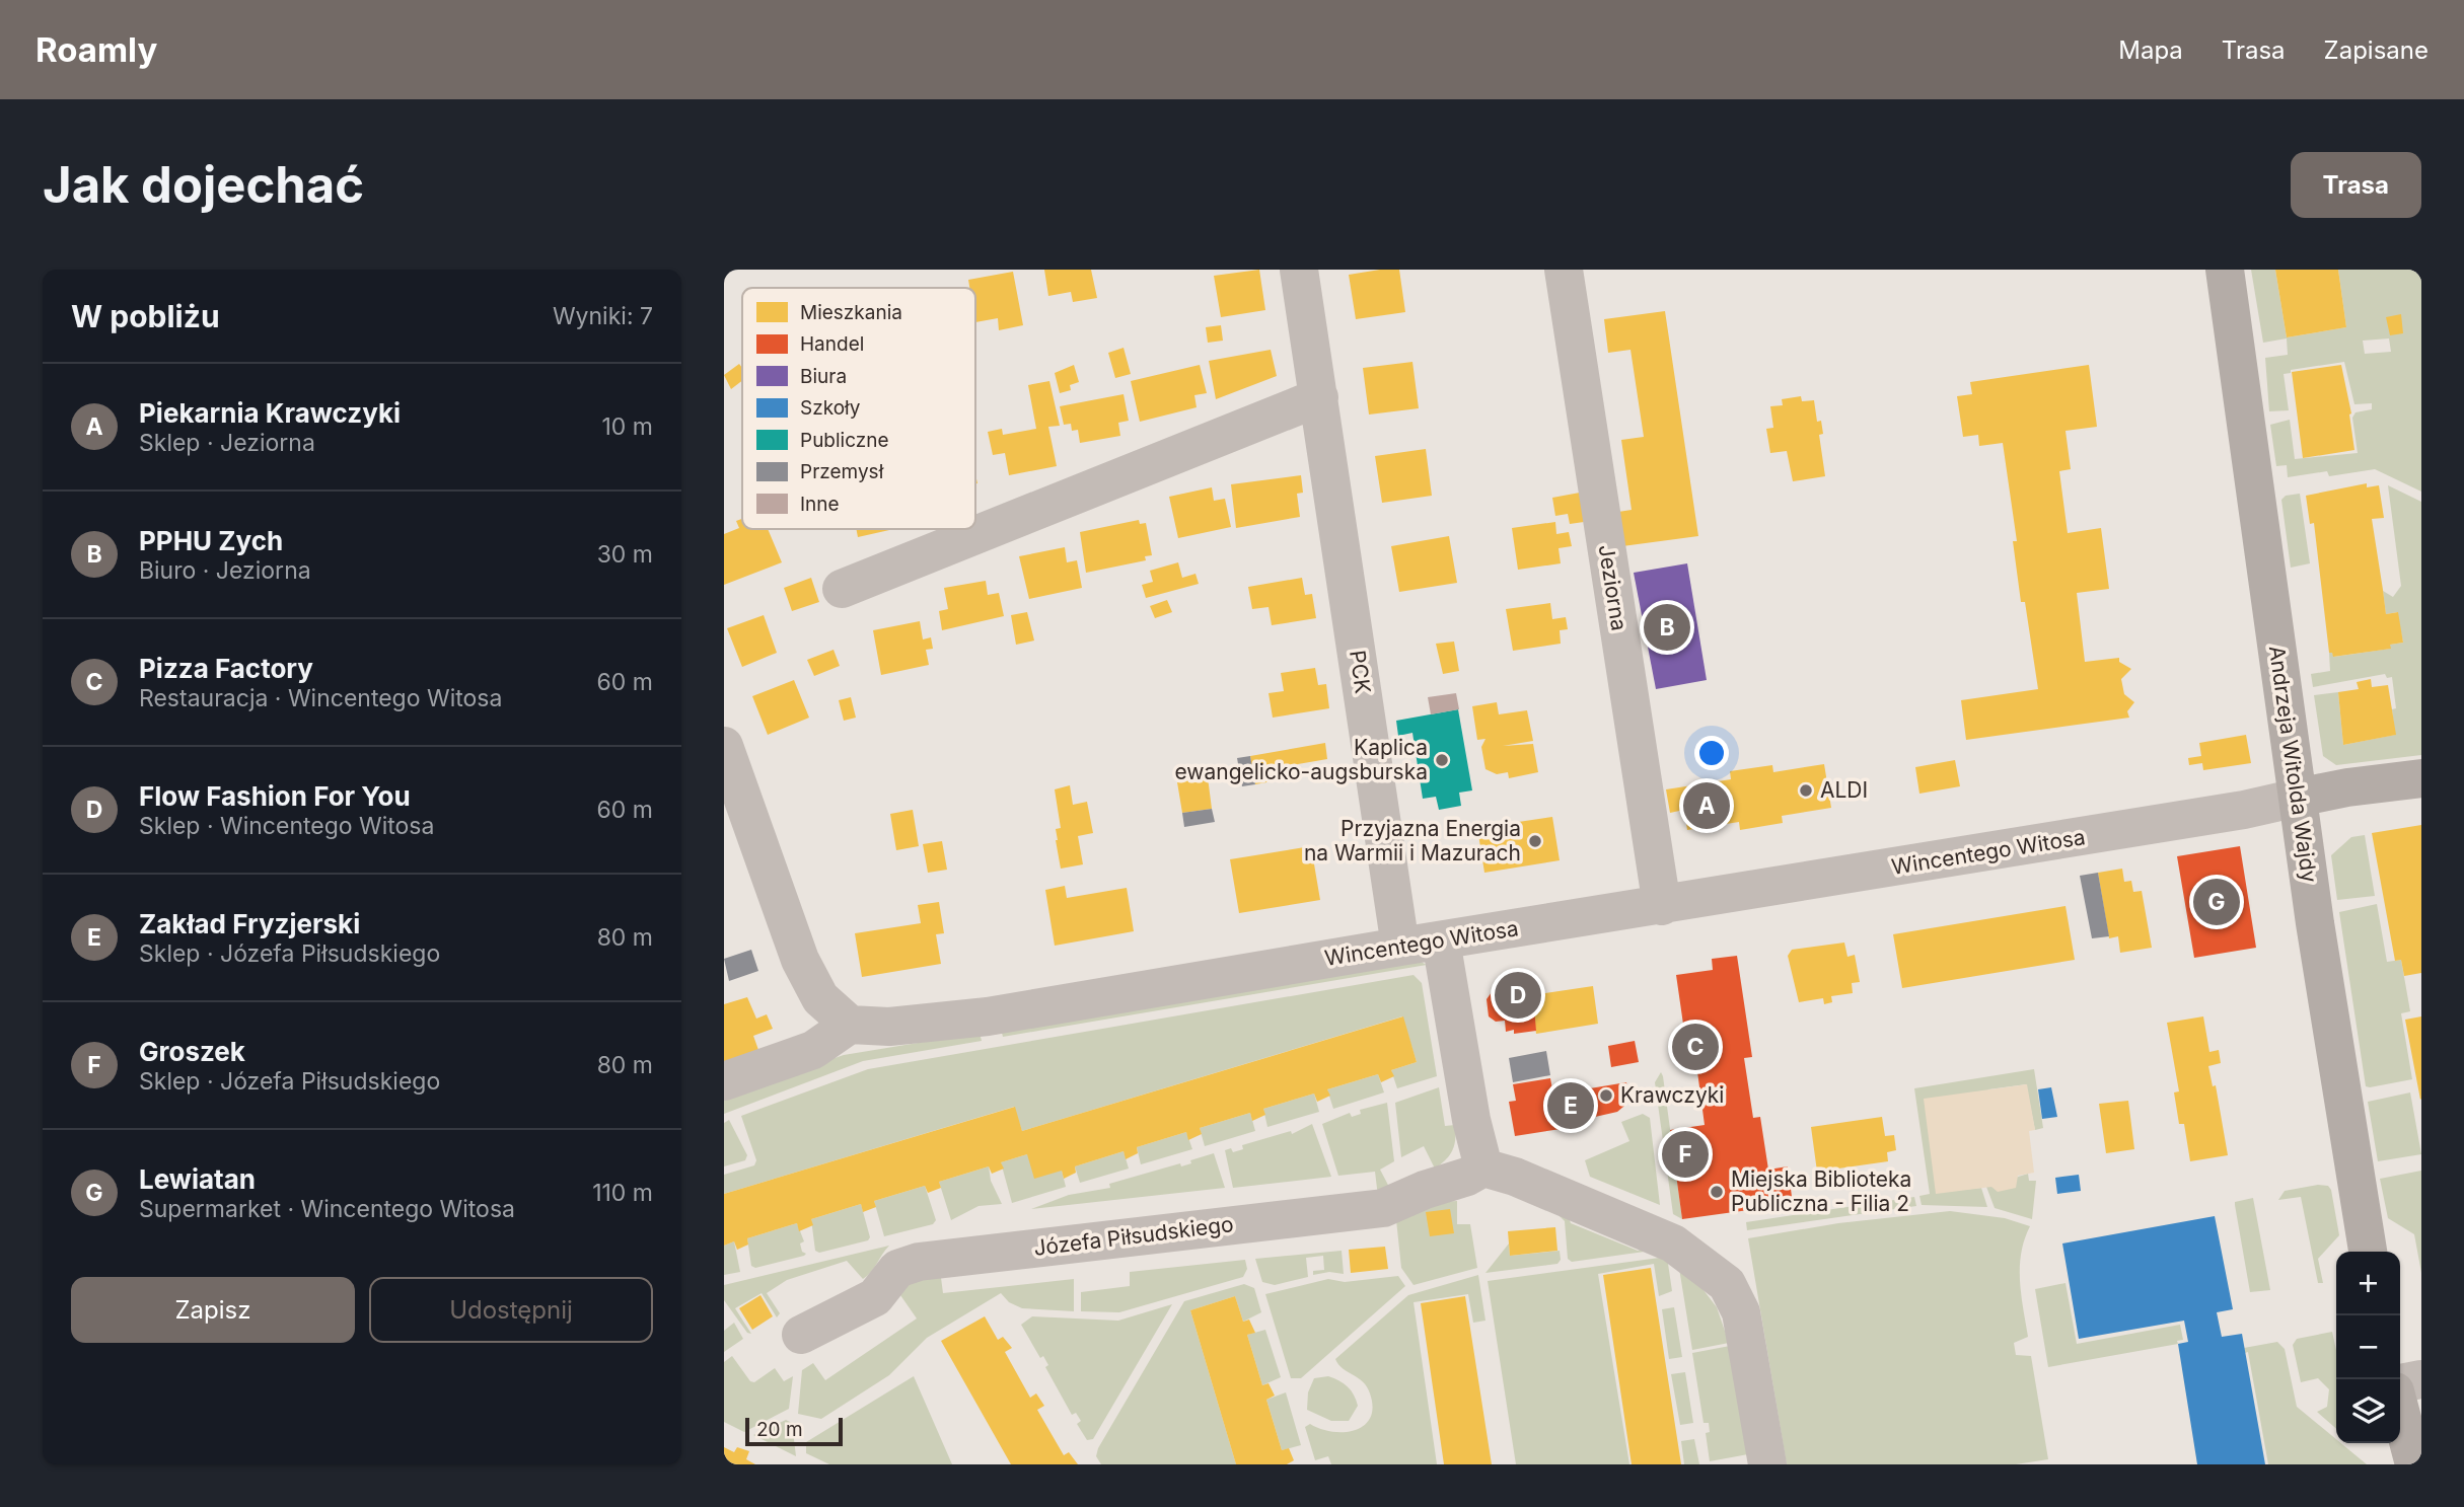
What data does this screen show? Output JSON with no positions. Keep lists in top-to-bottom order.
{
  "streets": {
    "street": [
      "Jeziorna",
      "PCK",
      "Andrzeja Witolda Wajdy",
      "Wincentego Witosa",
      "Józefa Piłsudskiego"
    ]
  },
  "crossings": [
    ["Jeziorna", "Wincentego Witosa"],
    ["PCK", "Wincentego Witosa"],
    ["Andrzeja Witolda Wajdy", "Wincentego Witosa"]
  ],
  "places": [
    "Kaplica ewangelicko-augsburska",
    "ALDI",
    "Przyjazna Energia na Warmii i Mazurach",
    "Krawczyki",
    "Miejska Biblioteka Publiczna - Filia 2"
  ],
  "legend": [
    "Mieszkania",
    "Handel",
    "Biura",
    "Szkoły",
    "Publiczne",
    "Przemysł",
    "Inne"
  ],
  "scale_bar": "20 m",
  "page": {
    "header": "Roamly",
    "nav": ["Mapa", "Trasa", "Zapisane"],
    "buttons": [
      "Trasa",
      ["Zapisz", "Udostępnij"]
    ],
    "title": "Jak dojechać",
    "heading": ["W pobliżu", "Wyniki: 7"],
    "list": [
      {
        "mark": "A",
        "name": "Piekarnia Krawczyki",
        "note": "Sklep · Jeziorna",
        "value": "10 m"
      },
      {
        "mark": "B",
        "name": "PPHU Zych",
        "note": "Biuro · Jeziorna",
        "value": "30 m"
      },
      {
        "mark": "C",
        "name": "Pizza Factory",
        "note": "Restauracja · Wincentego Witosa",
        "value": "60 m"
      },
      {
        "mark": "D",
        "name": "Flow Fashion For You",
        "note": "Sklep · Wincentego Witosa",
        "value": "60 m"
      },
      {
        "mark": "E",
        "name": "Zakład Fryzjerski",
        "note": "Sklep · Józefa Piłsudskiego",
        "value": "80 m"
      },
      {
        "mark": "F",
        "name": "Groszek",
        "note": "Sklep · Józefa Piłsudskiego",
        "value": "80 m"
      },
      {
        "mark": "G",
        "name": "Lewiatan",
        "note": "Supermarket · Wincentego Witosa",
        "value": "110 m"
      }
    ],
    "pins": [
      "B",
      "A",
      "G",
      "D",
      "C",
      "E",
      "F"
    ],
    "map_buttons": ["+", "−"],
    "scale": "20 m"
  }
}
